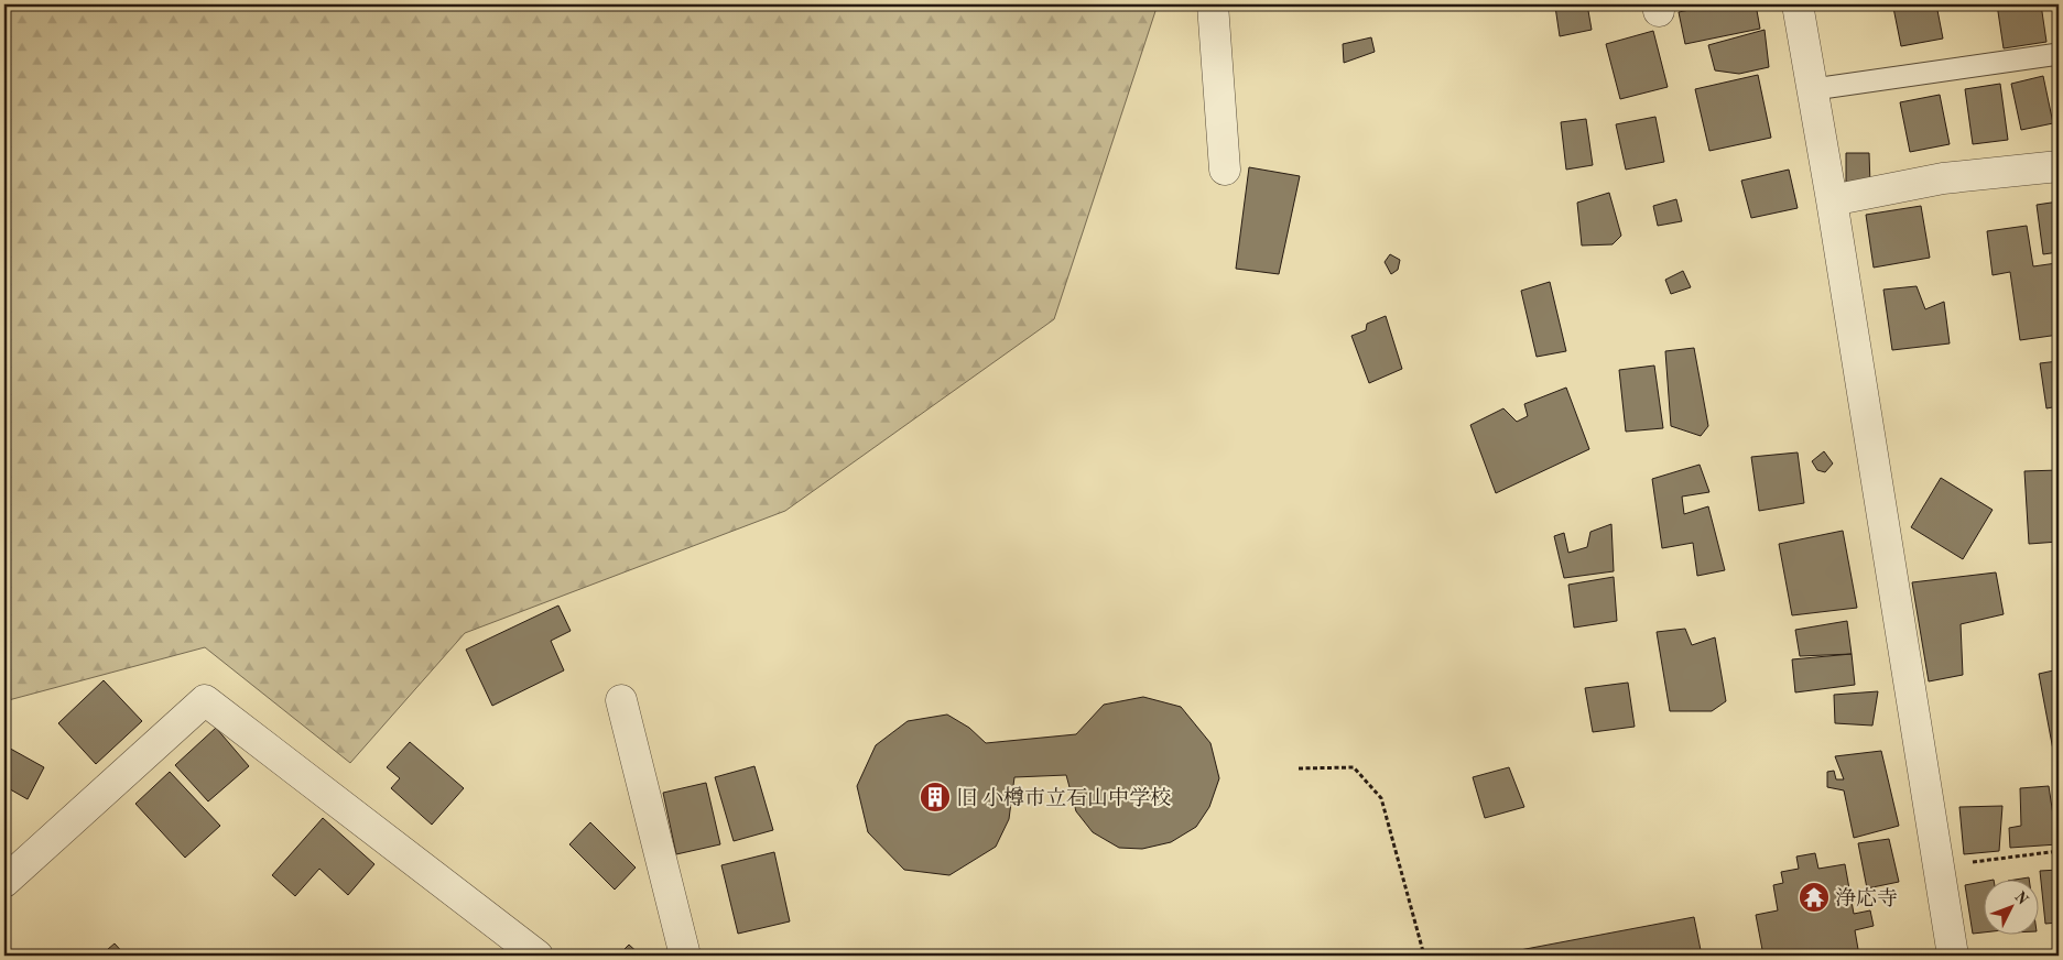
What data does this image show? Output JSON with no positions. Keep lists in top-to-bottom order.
{
  "places": {
    "building": ["旧 小樽市立石山中学校"],
    "temple": ["浄応寺"]
  },
  "north": "top right"
}
